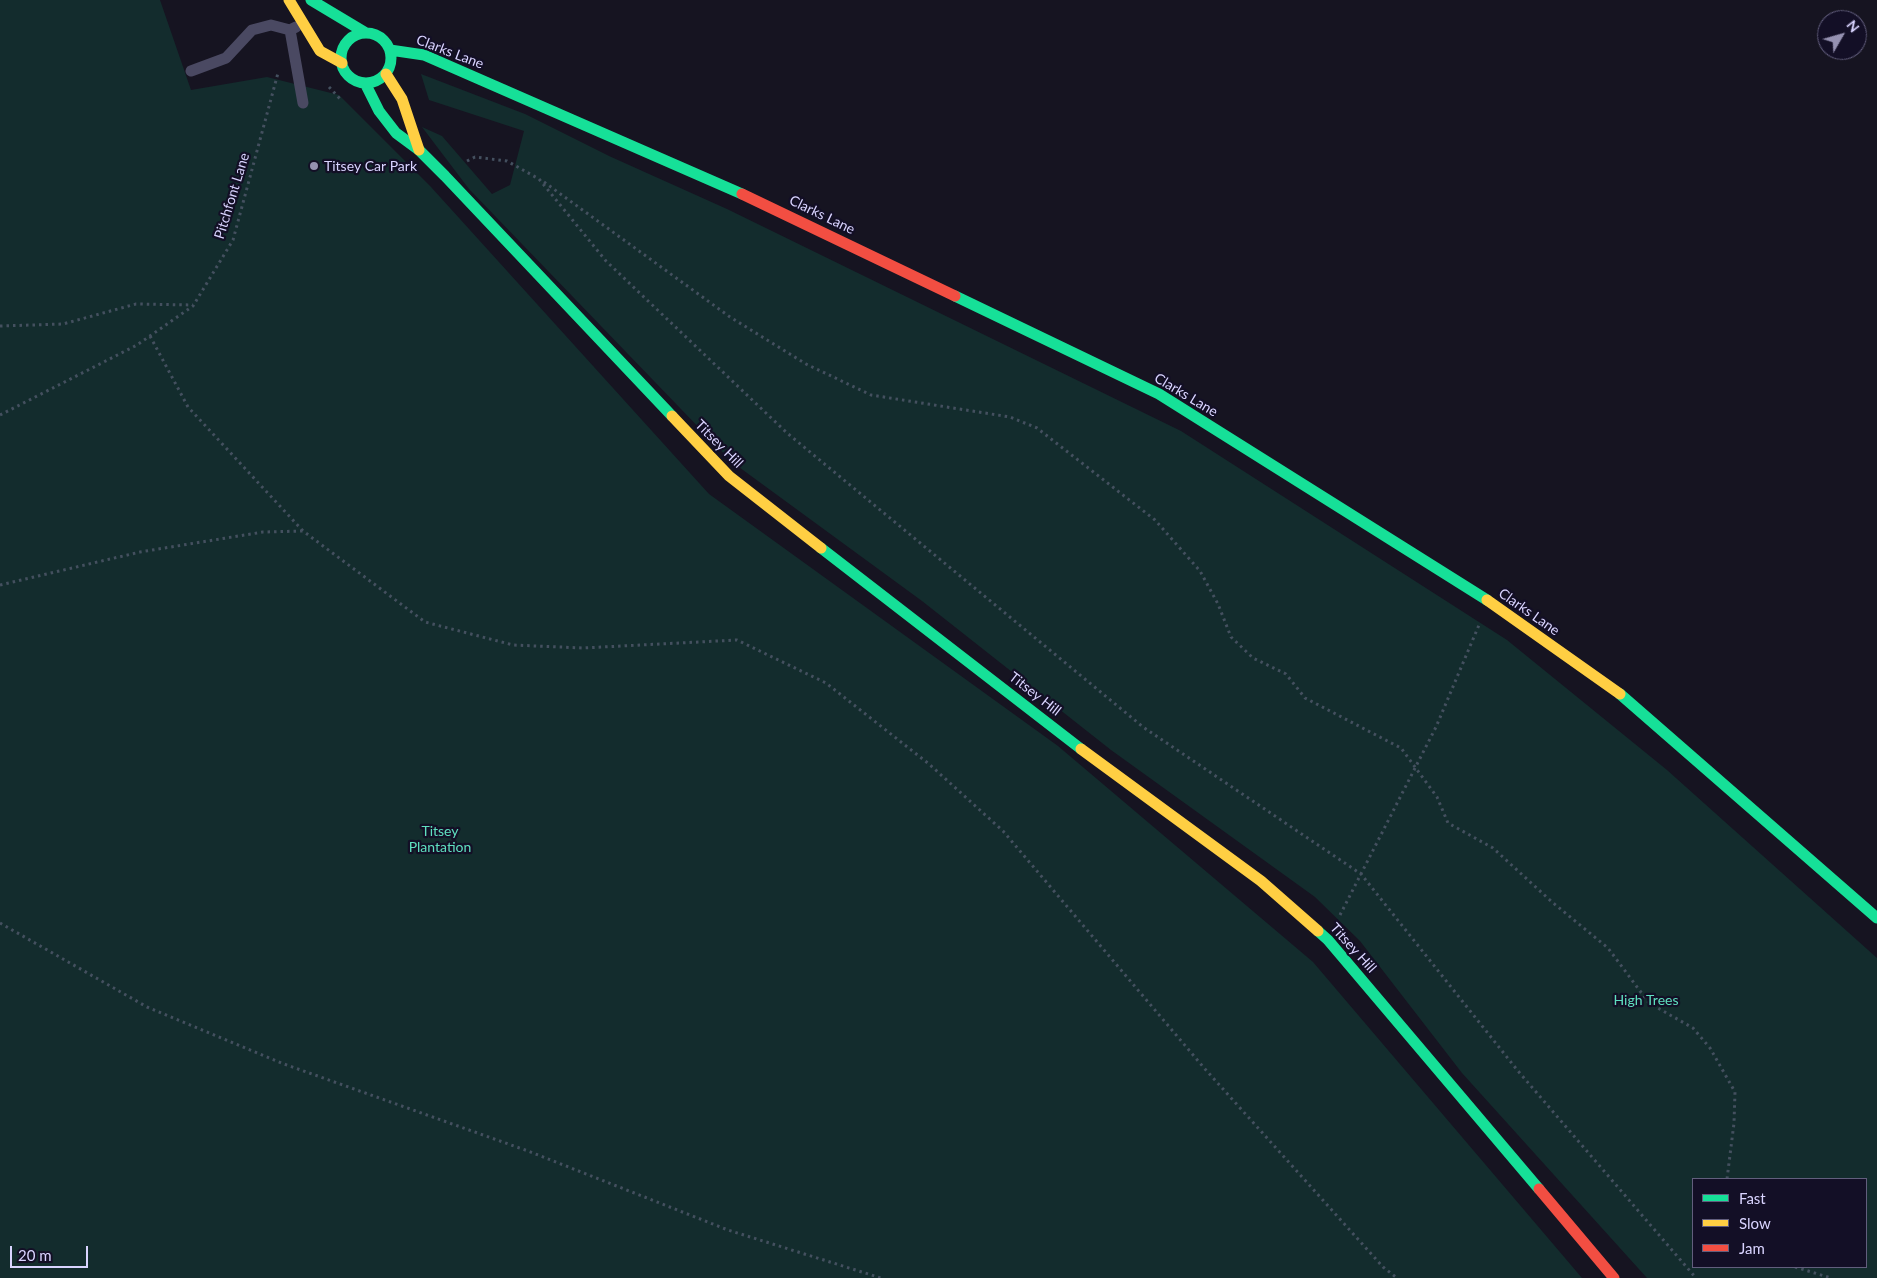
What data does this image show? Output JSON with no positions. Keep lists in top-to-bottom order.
{
  "streets": {
    "main road": ["Clarks Lane", "Titsey Hill"],
    "path": ["Pitchfont Lane"]
  },
  "crossings": [
    ["Clarks Lane", "Titsey Hill"]
  ],
  "parks": ["Titsey Plantation", "High Trees"],
  "places": ["Titsey Car Park"],
  "legend": ["Fast", "Slow", "Jam"],
  "scale_bar": "20 m",
  "north": "top right"
}
